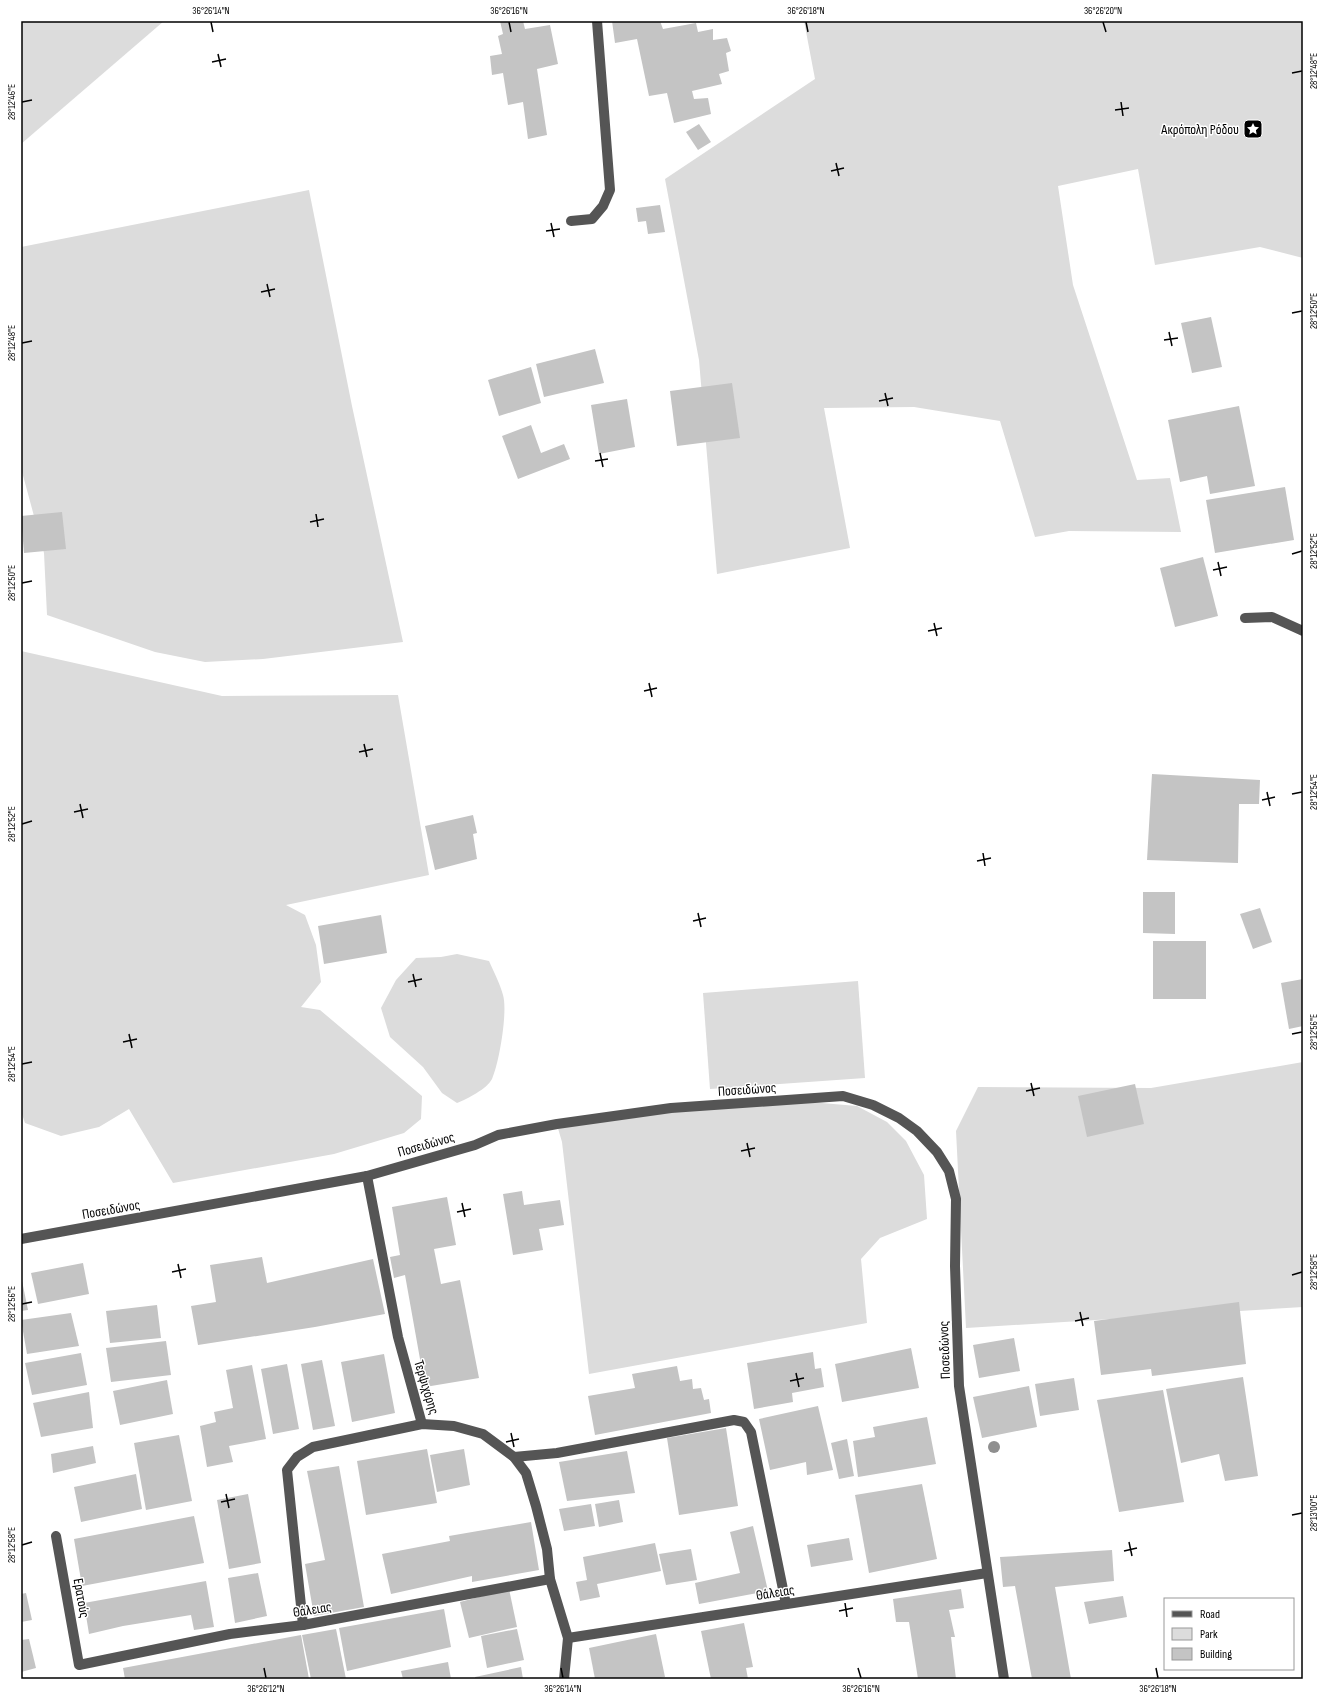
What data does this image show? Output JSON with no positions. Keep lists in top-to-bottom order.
{
  "streets": {
    "street": [
      "Ποσειδώνος",
      "Τερψιχόρης",
      "Θάλειας",
      "Ερατούς"
    ]
  },
  "crossings": [
    ["Ποσειδώνος", "Τερψιχόρης"],
    ["Ποσειδώνος", "Θάλειας"],
    ["Τερψιχόρης", "Θάλειας"],
    ["Θάλειας", "Ερατούς"]
  ],
  "places": {
    "place": ["Ακρόπολη Ρόδου"]
  },
  "legend": ["Road", "Park", "Building"],
  "coordinates": [
    "36°26'14\"N",
    "36°26'16\"N",
    "36°26'18\"N",
    "36°26'20\"N",
    "28°12'48\"E",
    "28°12'46\"E",
    "28°12'50\"E",
    "28°12'52\"E",
    "28°12'54\"E",
    "28°12'56\"E",
    "28°12'58\"E",
    "28°13'00\"E",
    "36°26'12\"N"
  ]
}
